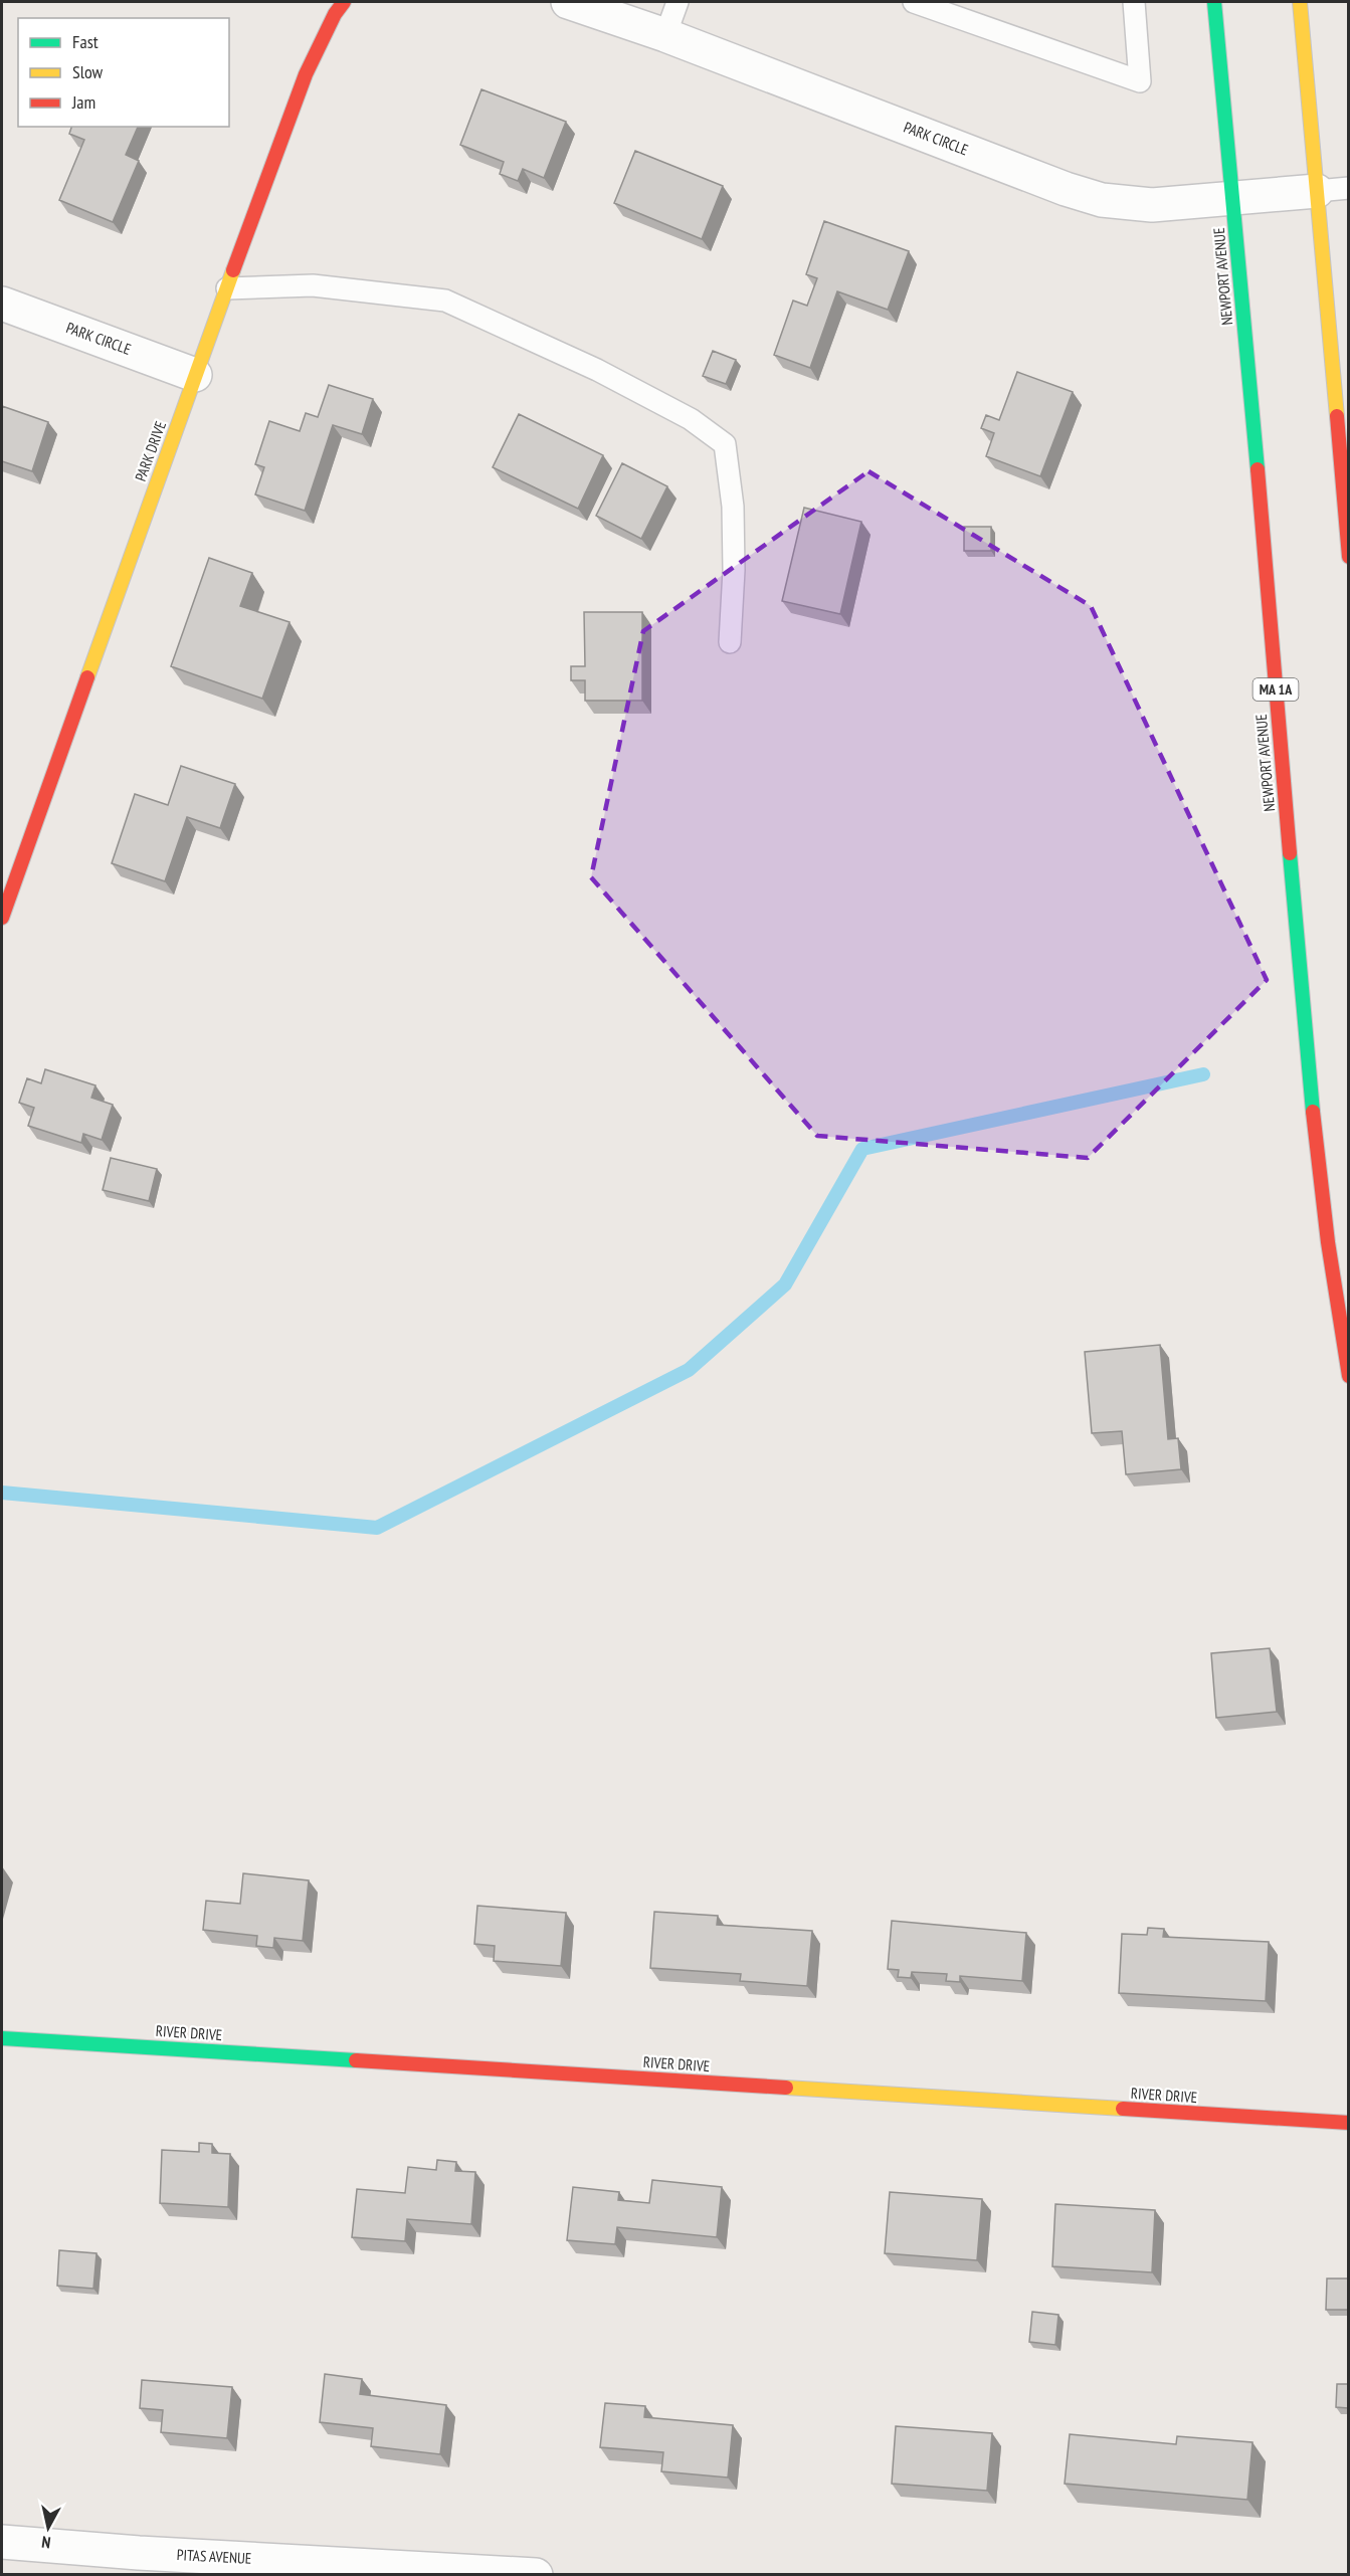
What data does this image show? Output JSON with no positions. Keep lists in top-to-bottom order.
{
  "streets": {
    "street": [
      "PARK CIRCLE",
      "NEWPORT AVENUE",
      "PARK DRIVE",
      "MA 1A",
      "RIVER DRIVE",
      "PITAS AVENUE"
    ]
  },
  "crossings": [
    ["PARK CIRCLE", "NEWPORT AVENUE"],
    ["PARK CIRCLE", "PARK DRIVE"]
  ],
  "legend": ["Fast", "Slow", "Jam"],
  "north": "bottom"
}
